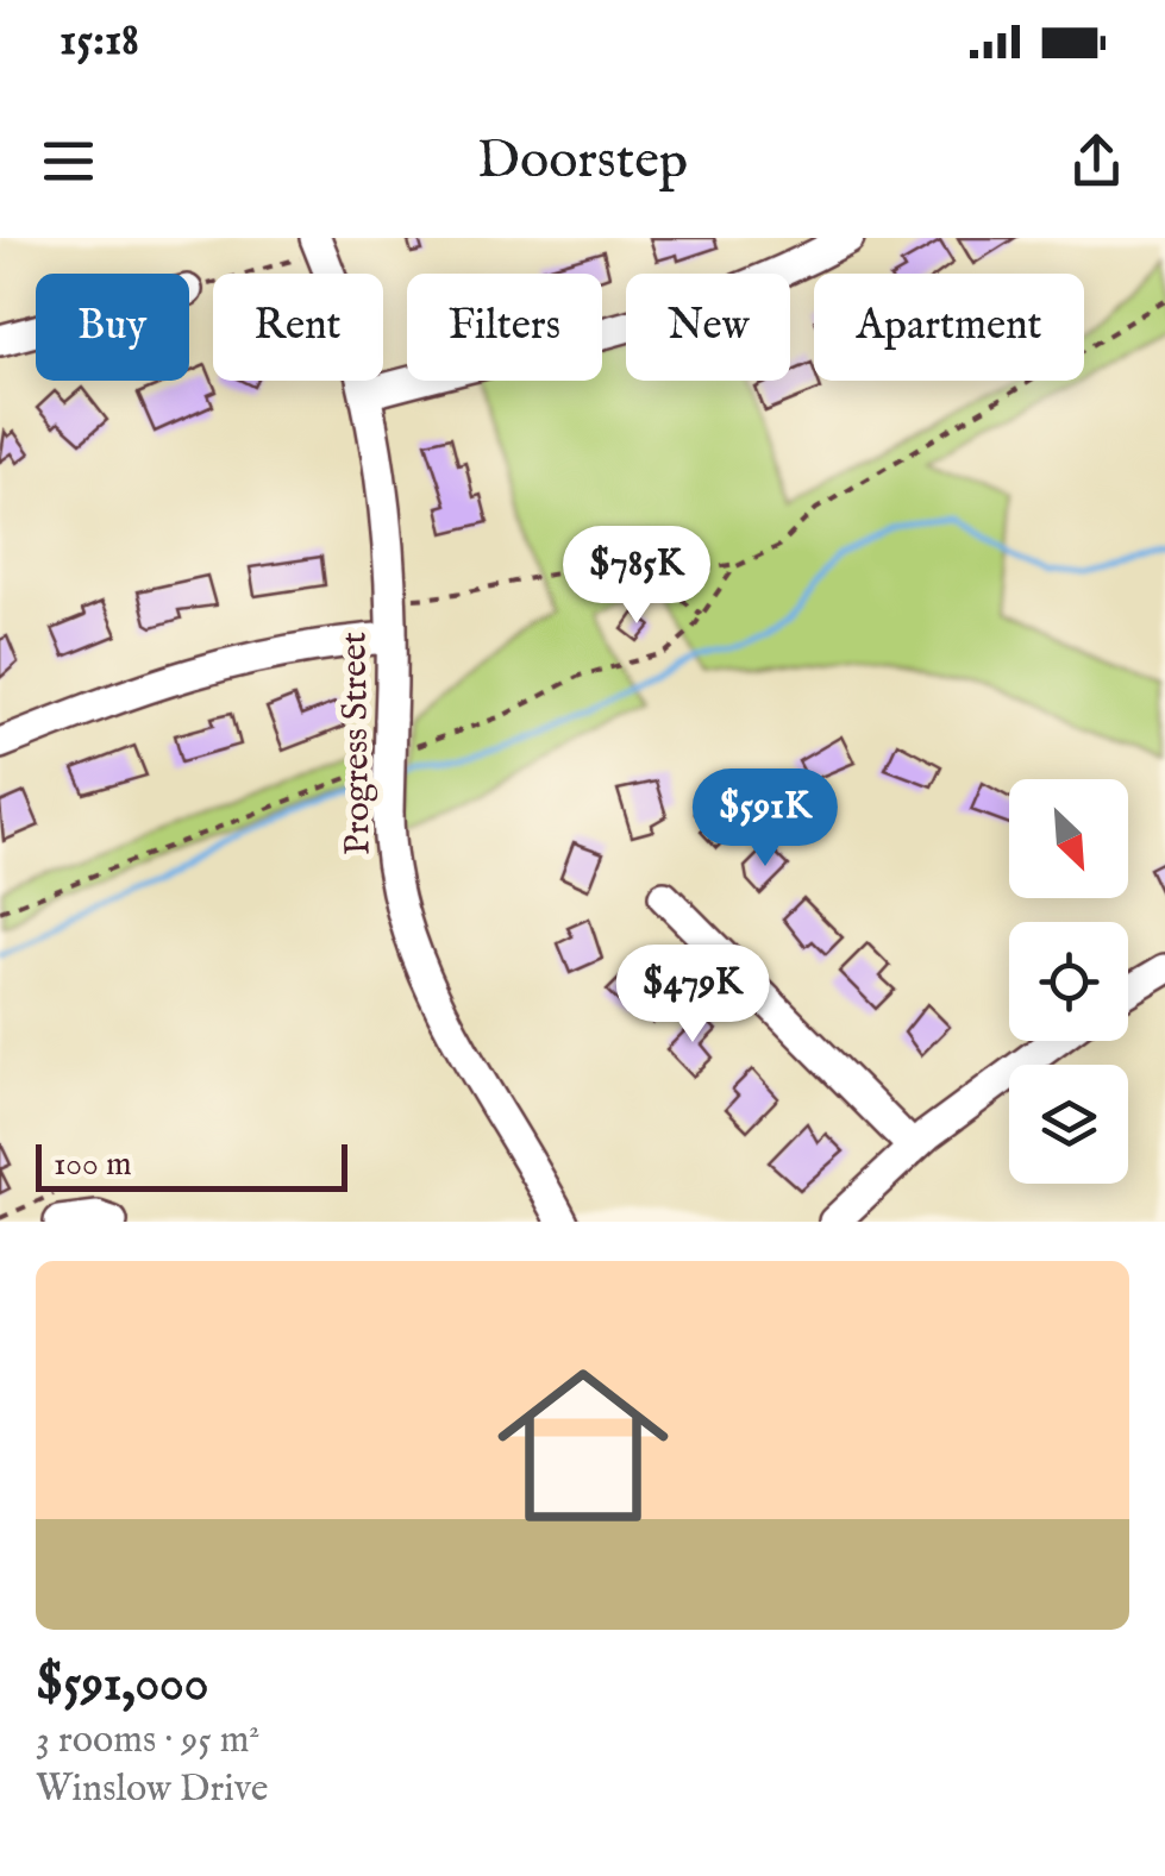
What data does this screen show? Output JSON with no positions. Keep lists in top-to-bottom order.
{
  "streets": {
    "street": ["Progress Street"]
  },
  "scale_bar": "100 m",
  "north": "bottom right",
  "page": {
    "status": "15:18",
    "header": "Doorstep",
    "chip": [
      "Buy",
      "Rent",
      "Filters",
      "New",
      "Apartment"
    ],
    "price": ["$785K", "$591K", "$479K"],
    "scale": "100 m",
    "list": [
      {
        "name": "$591,000",
        "note": "3 rooms · 95 m² · Winslow Drive"
      }
    ]
  }
}
